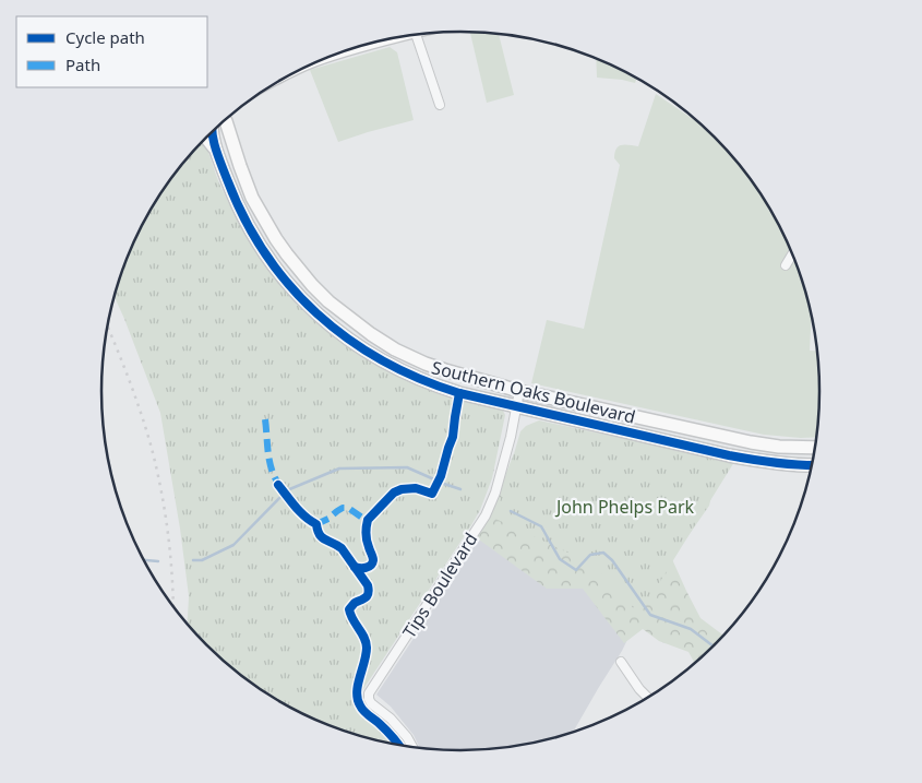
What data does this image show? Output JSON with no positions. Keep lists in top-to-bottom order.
{
  "streets": {
    "street": ["Southern Oaks Boulevard", "Tips Boulevard"]
  },
  "crossings": [
    ["Southern Oaks Boulevard", "Tips Boulevard"]
  ],
  "parks": ["John Phelps Park"],
  "legend": ["Cycle path", "Path"]
}
